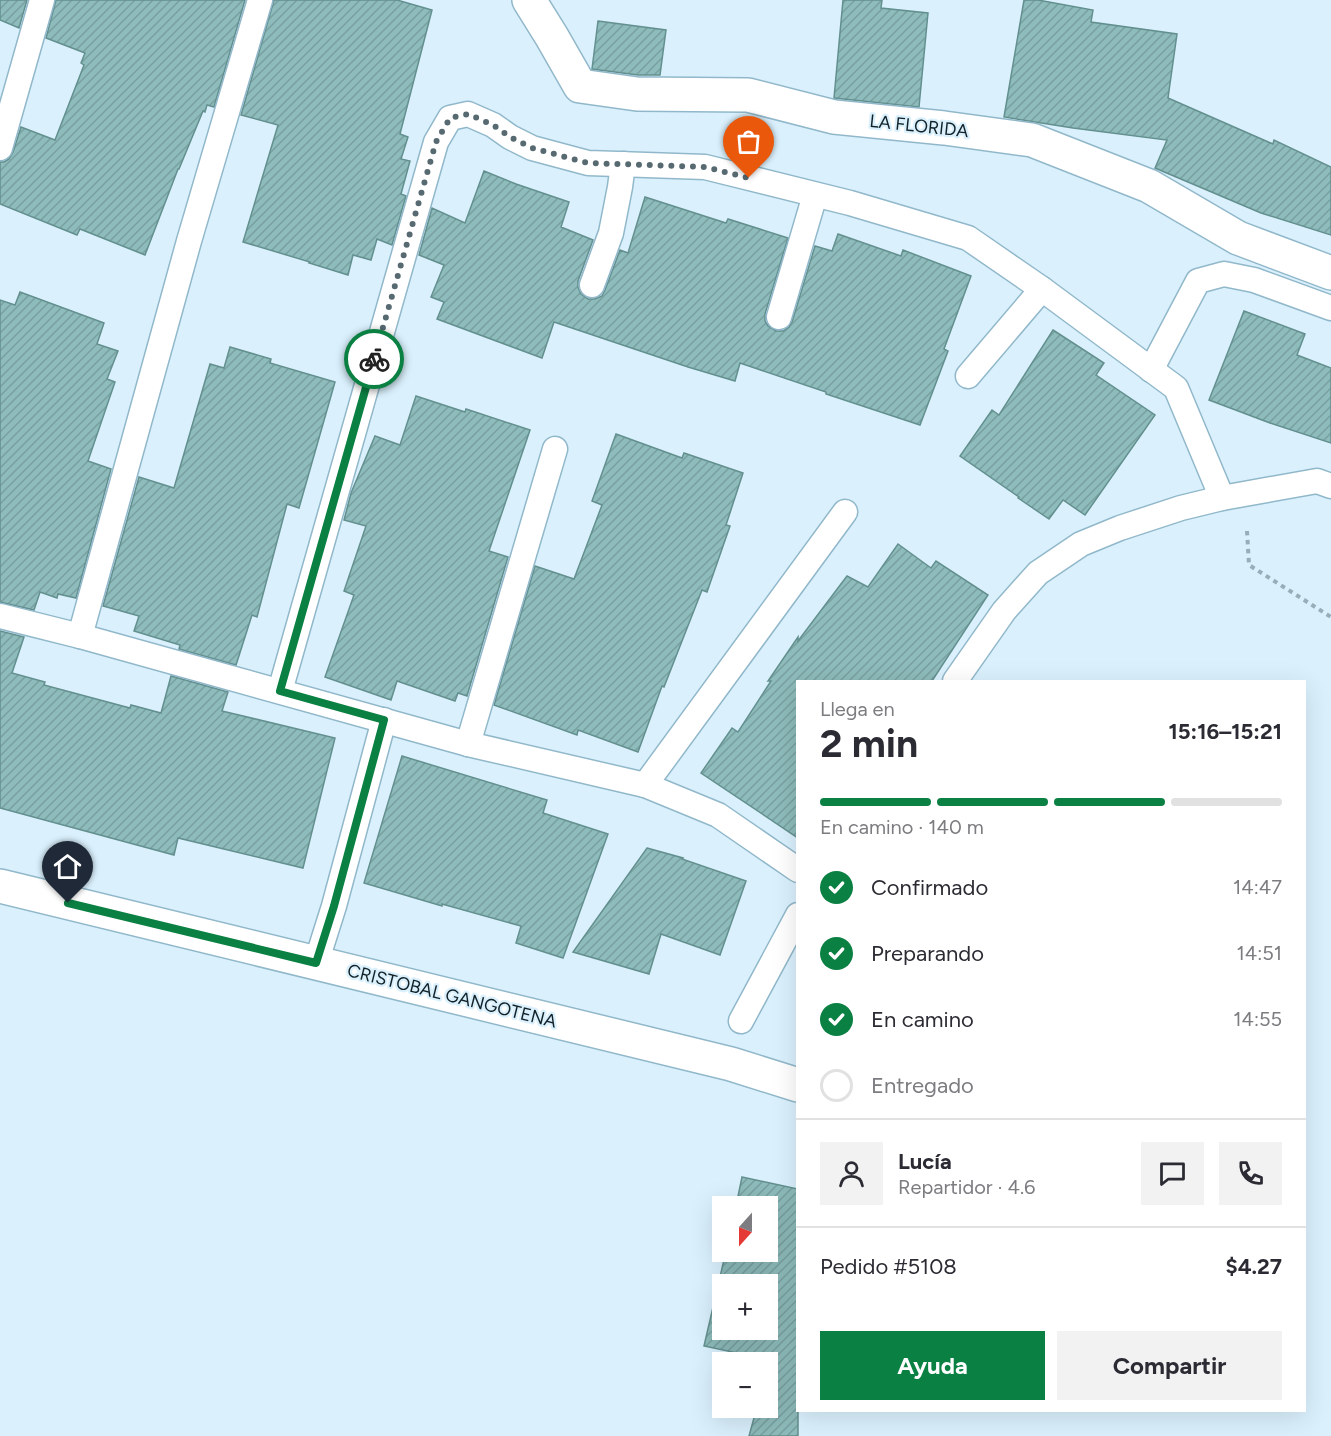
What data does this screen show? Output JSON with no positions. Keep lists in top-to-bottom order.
{
  "streets": {
    "street": ["LA FLORIDA", "CRISTOBAL GANGOTENA"]
  },
  "north": "bottom",
  "page": {
    "heading": ["2 min", "Llega en", "15:16–15:21"],
    "panel": [
      "Lucía",
      "Repartidor · 4.6",
      "Pedido #5108",
      "$4.27"
    ],
    "bar": "En camino · 140 m",
    "list": [
      ["Confirmado", "14:47"],
      ["Preparando", "14:51"],
      ["En camino", "14:55"],
      "Entregado"
    ],
    "map_buttons": ["+", "−"],
    "buttons": ["Ayuda", "Compartir"]
  }
}
